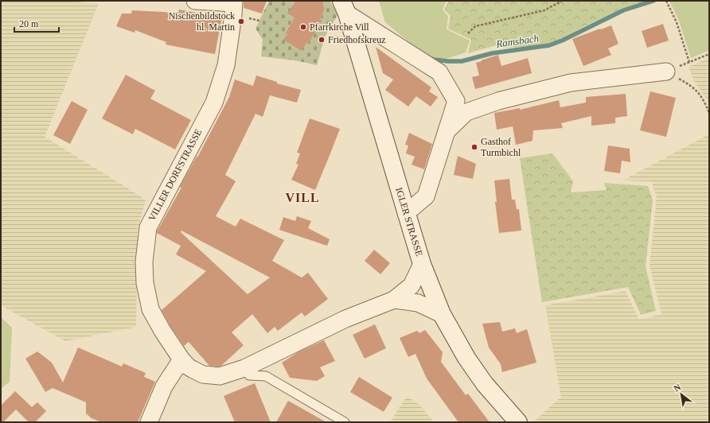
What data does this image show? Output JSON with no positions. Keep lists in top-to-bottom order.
{
  "streets": {
    "main road": ["IGLER STRASSE"],
    "street": ["VILLER DORFSTRASSE"]
  },
  "crossings": [
    ["VILLER DORFSTRASSE", "IGLER STRASSE"]
  ],
  "districts": ["VILL"],
  "water": ["Ramsbach"],
  "places": [
    "Nischenbildstock hl. Martin",
    "Pfarrkirche Vill",
    "Friedhofskreuz",
    "Gasthof Turmbichl"
  ],
  "scale_bar": "20 m",
  "north": "top left"
}
